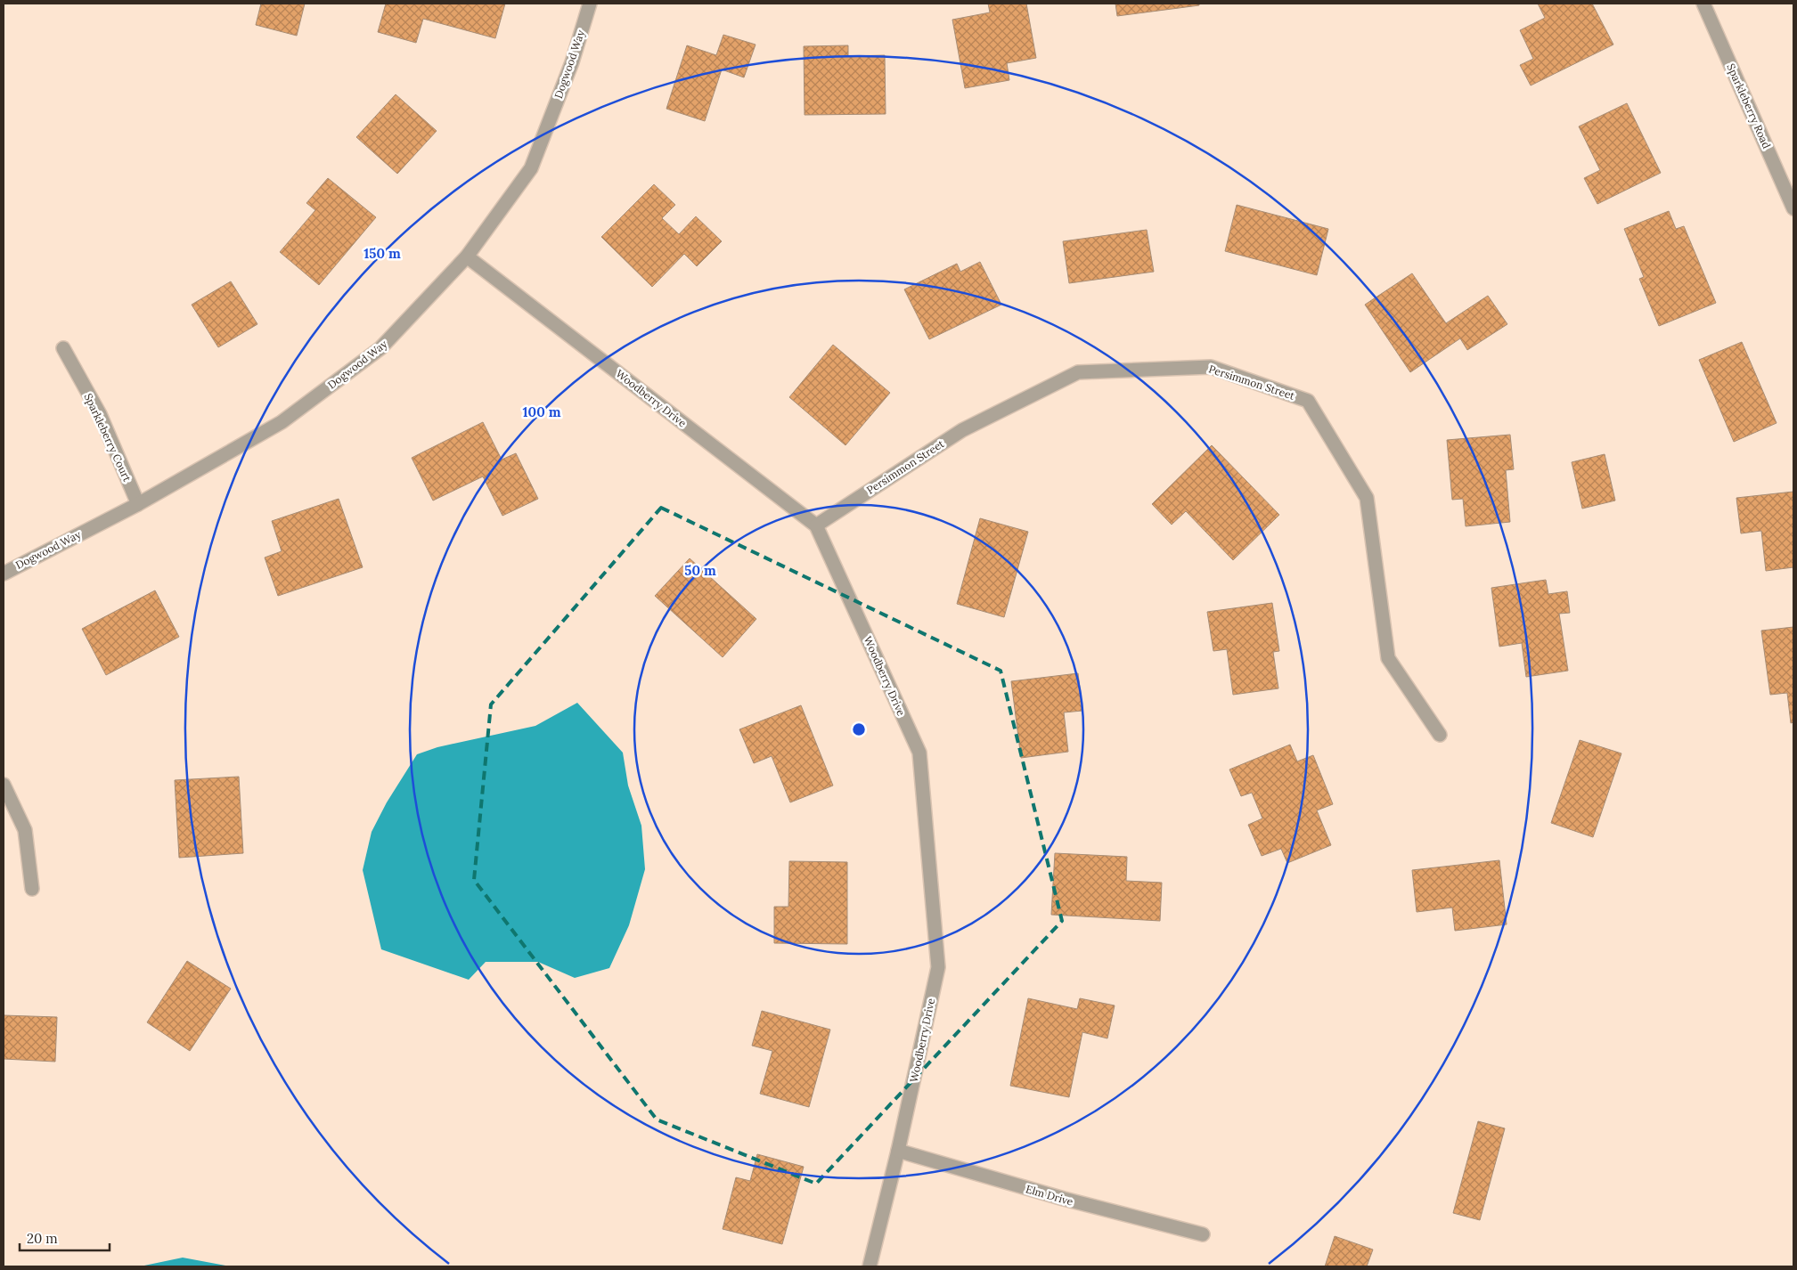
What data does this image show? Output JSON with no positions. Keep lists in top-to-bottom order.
{
  "streets": {
    "street": [
      "Dogwood Way",
      "Sparkleberry Road",
      "Persimmon Street",
      "Woodberry Drive",
      "Sparkleberry Court",
      "Elm Drive"
    ]
  },
  "crossings": [
    ["Dogwood Way", "Woodberry Drive"],
    ["Dogwood Way", "Sparkleberry Court"],
    ["Persimmon Street", "Woodberry Drive"],
    ["Woodberry Drive", "Elm Drive"]
  ],
  "scale_bar": "20 m",
  "rings": ["150 m", "100 m", "50 m"]
}
